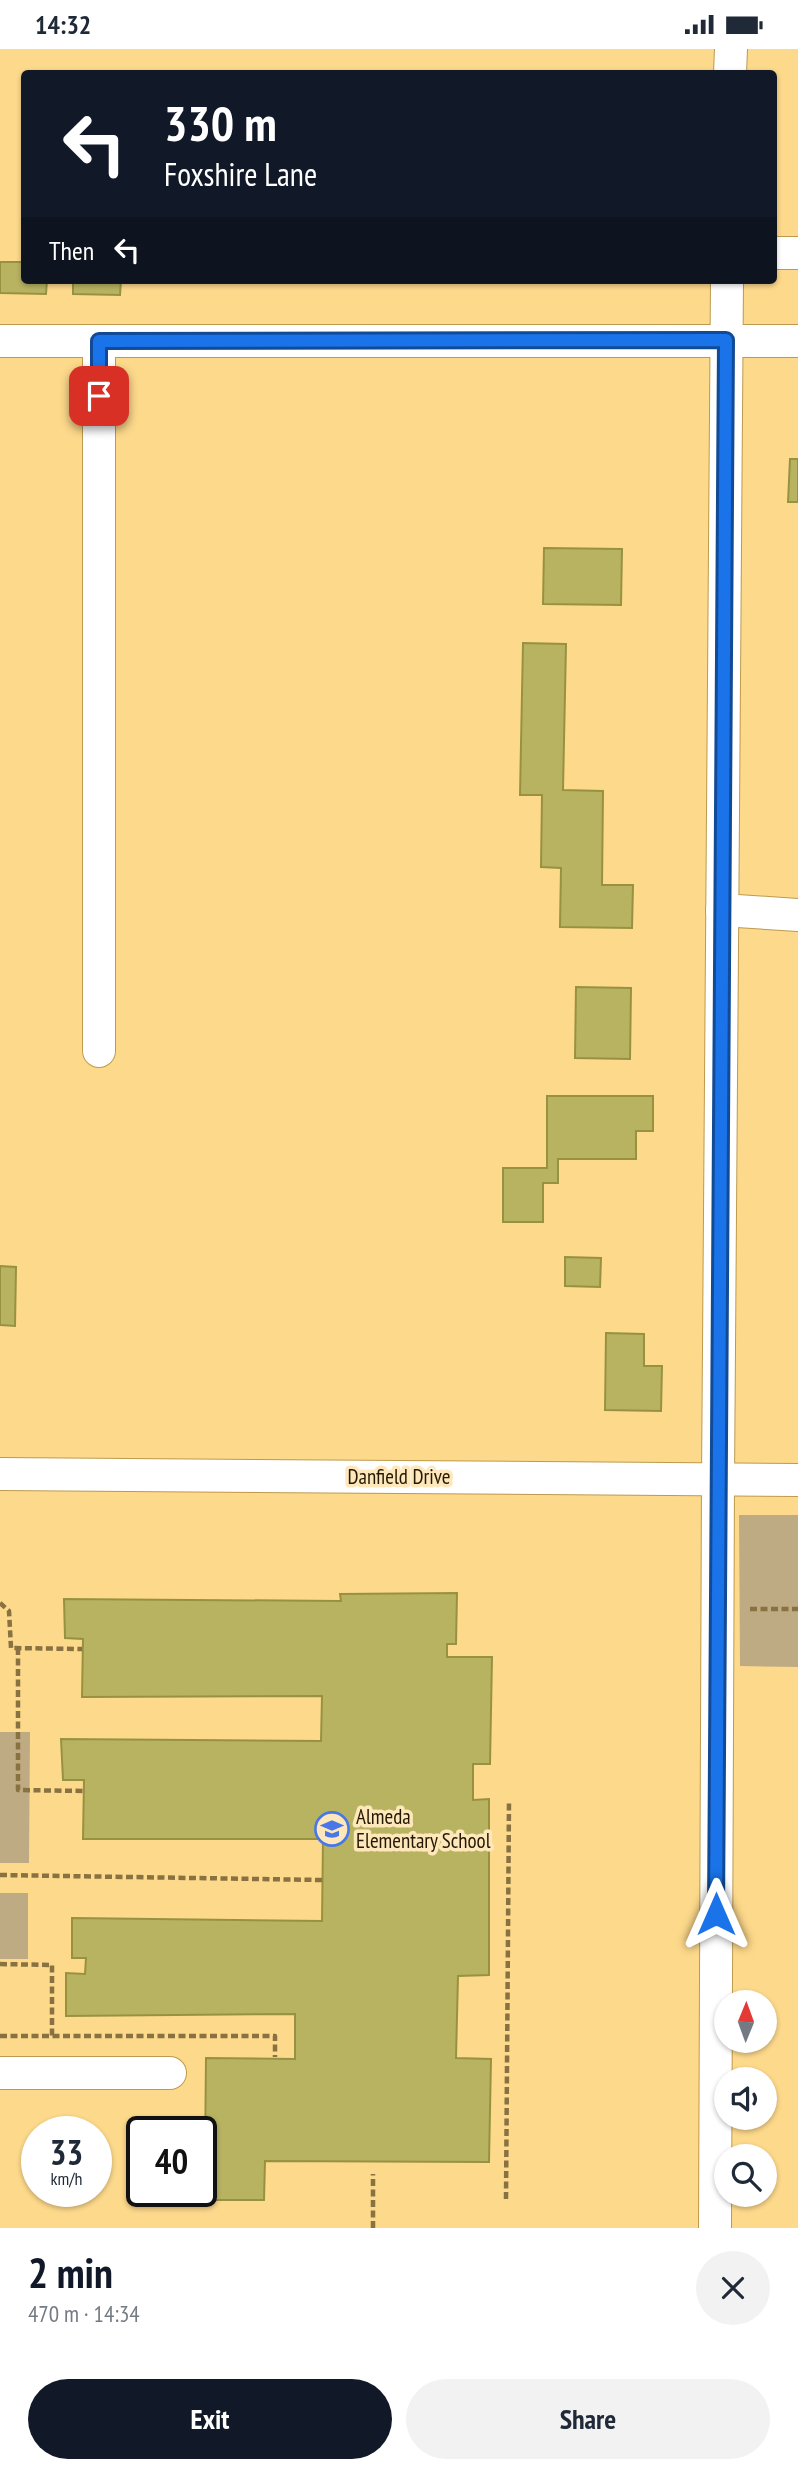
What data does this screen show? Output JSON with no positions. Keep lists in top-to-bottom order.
{
  "streets": {
    "street": ["Danfield Drive"]
  },
  "places": {
    "school or university": ["Almeda Elementary School"]
  },
  "north": "top",
  "page": {
    "status": "14:32",
    "turn": ["330 m", "Foxshire Lane"],
    "then": "Then",
    "speed": "33 km/h",
    "limit": "40",
    "heading": ["2 min", "470 m · 14:34"],
    "buttons": ["Exit", "Share"]
  }
}
